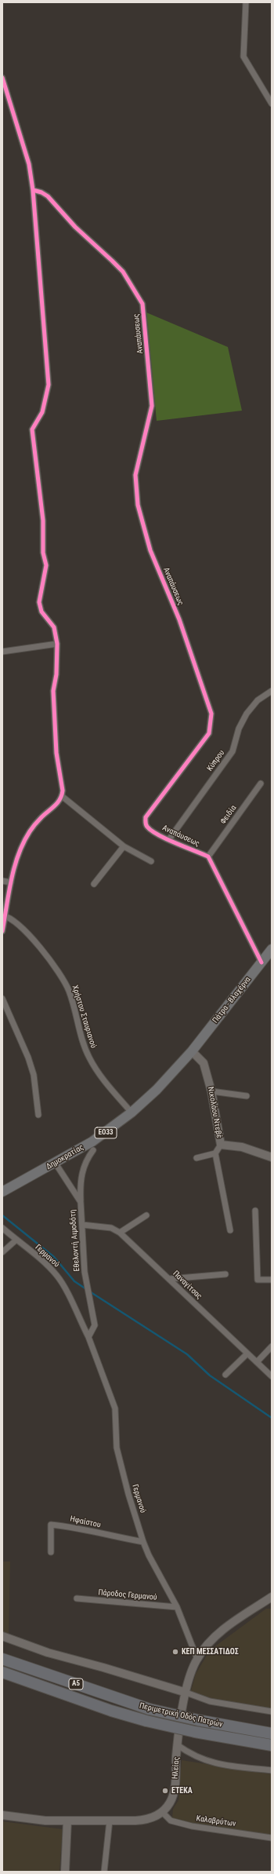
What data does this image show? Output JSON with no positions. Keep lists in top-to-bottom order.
{
  "streets": {
    "highway": ["Α5", "Περιμετρική Οδός Πατρών"],
    "main road": [
      "Πάτρα - Βλαχέρνα",
      "Νικολάου Ντεβέ",
      "ΕΟ33",
      "Δημοκρατίας",
      "Ηλείας"
    ],
    "street": [
      "Αναπάυσεως",
      "Κύπρου",
      "Φειδία",
      "Χρήστου Σταυριανού",
      "Εθελοντή Αιμοδότη",
      "Γερμανού",
      "Παναγίτσας",
      "Ηφαίστου",
      "Πάροδος Γερμανού",
      "Καλαβρύτων"
    ]
  },
  "crossings": [
    ["Αναπάυσεως", "Κύπρου"],
    ["Αναπάυσεως", "Φειδία"],
    ["Πάτρα - Βλαχέρνα", "Νικολάου Ντεβέ"],
    ["Πάτρα - Βλαχέρνα", "Δημοκρατίας"],
    ["Χρήστου Σταυριανού", "Δημοκρατίας"],
    ["Νικολάου Ντεβέ", "Δημοκρατίας"],
    ["Δημοκρατίας", "Εθελοντή Αιμοδότη"],
    ["Εθελοντή Αιμοδότη", "Γερμανού"],
    ["Εθελοντή Αιμοδότη", "Παναγίτσας"],
    ["Γερμανού", "Ηφαίστου"],
    ["Γερμανού", "Πάροδος Γερμανού"],
    ["Γερμανού", "Ηλείας"],
    ["Ηλείας", "Καλαβρύτων"]
  ],
  "places": ["ΚΕΠ ΜΕΣΣΑΤΙΔΟΣ", "ΕΤΕΚΑ"]
}
